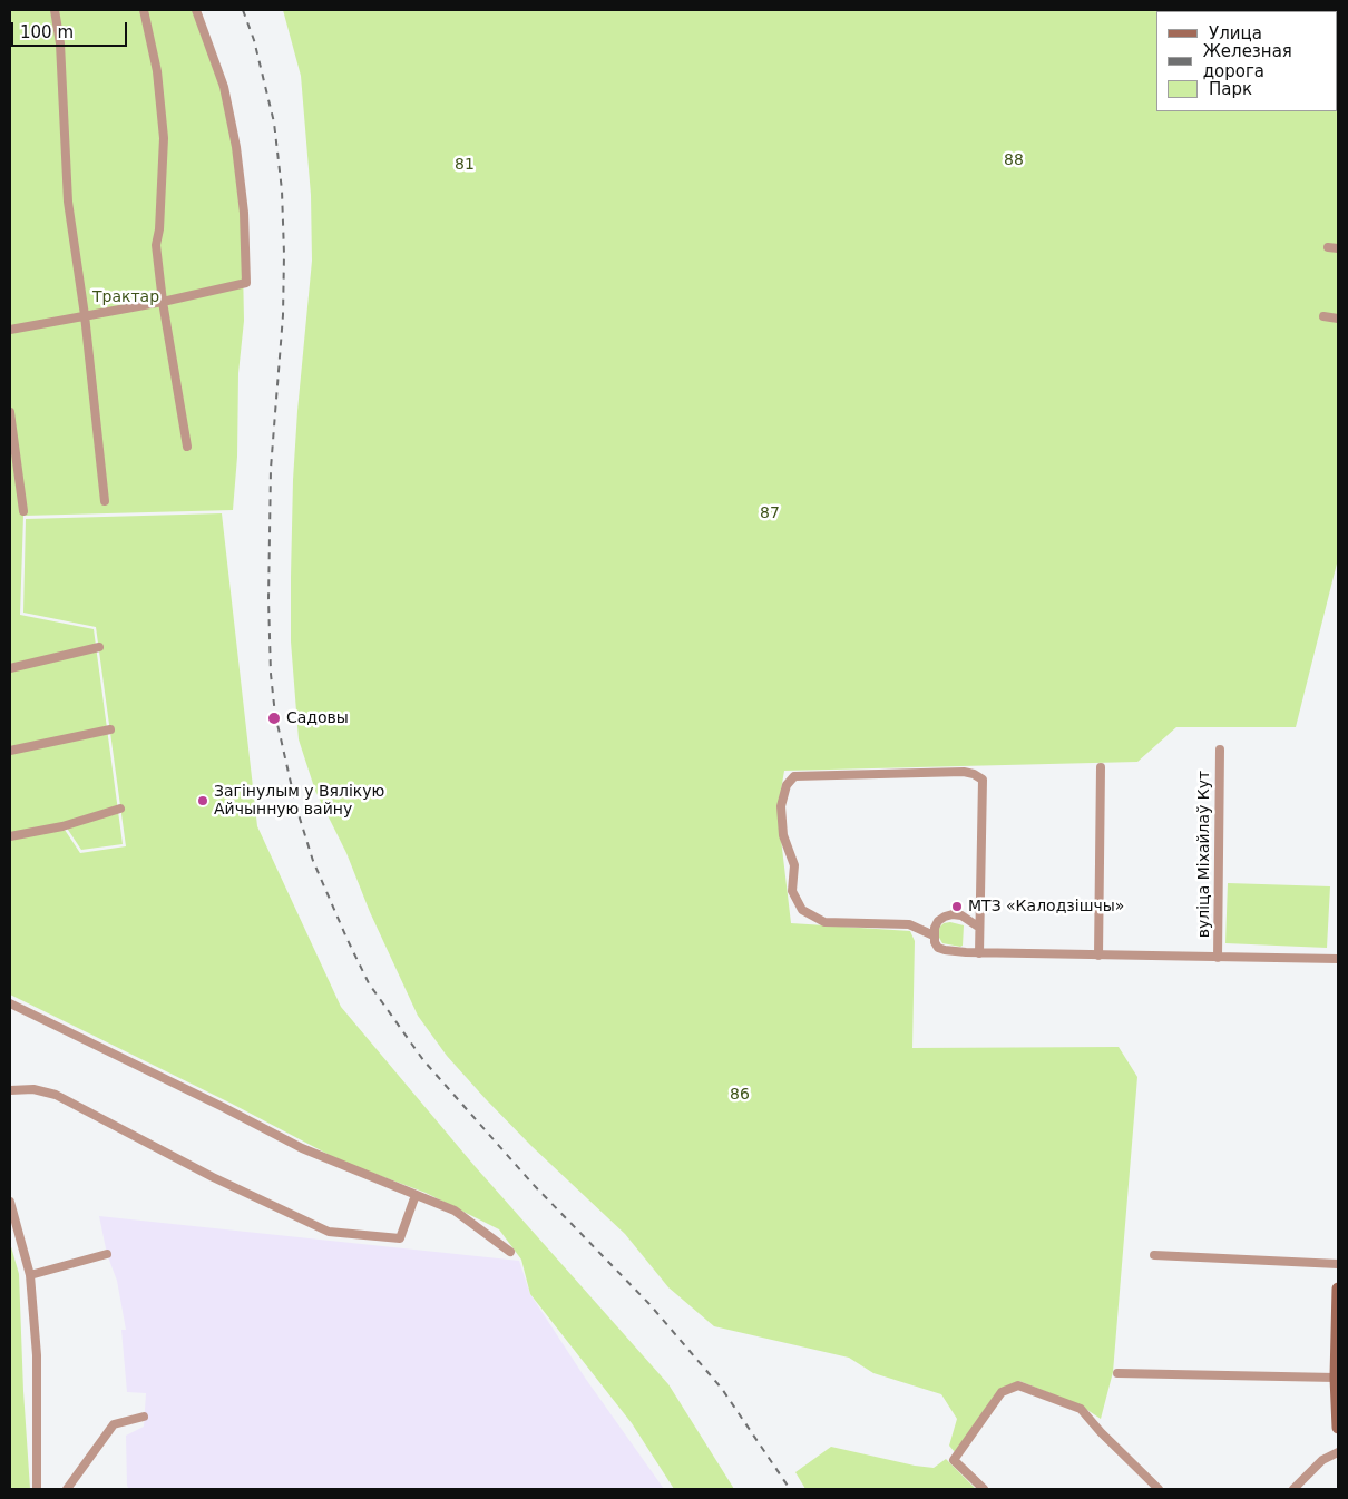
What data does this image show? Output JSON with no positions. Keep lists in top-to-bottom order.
{
  "streets": {
    "street": ["вуліца Міхайлаў Кут"]
  },
  "parks": [
    "88",
    "81",
    "Трактар",
    "87",
    "86"
  ],
  "places": ["Садовы", "Загінулым у Вялікую Айчынную вайну", "МТЗ «Калодзішчы»"],
  "legend": ["Улица", "Железная дорога", "Парк"],
  "scale_bar": "100 m"
}
